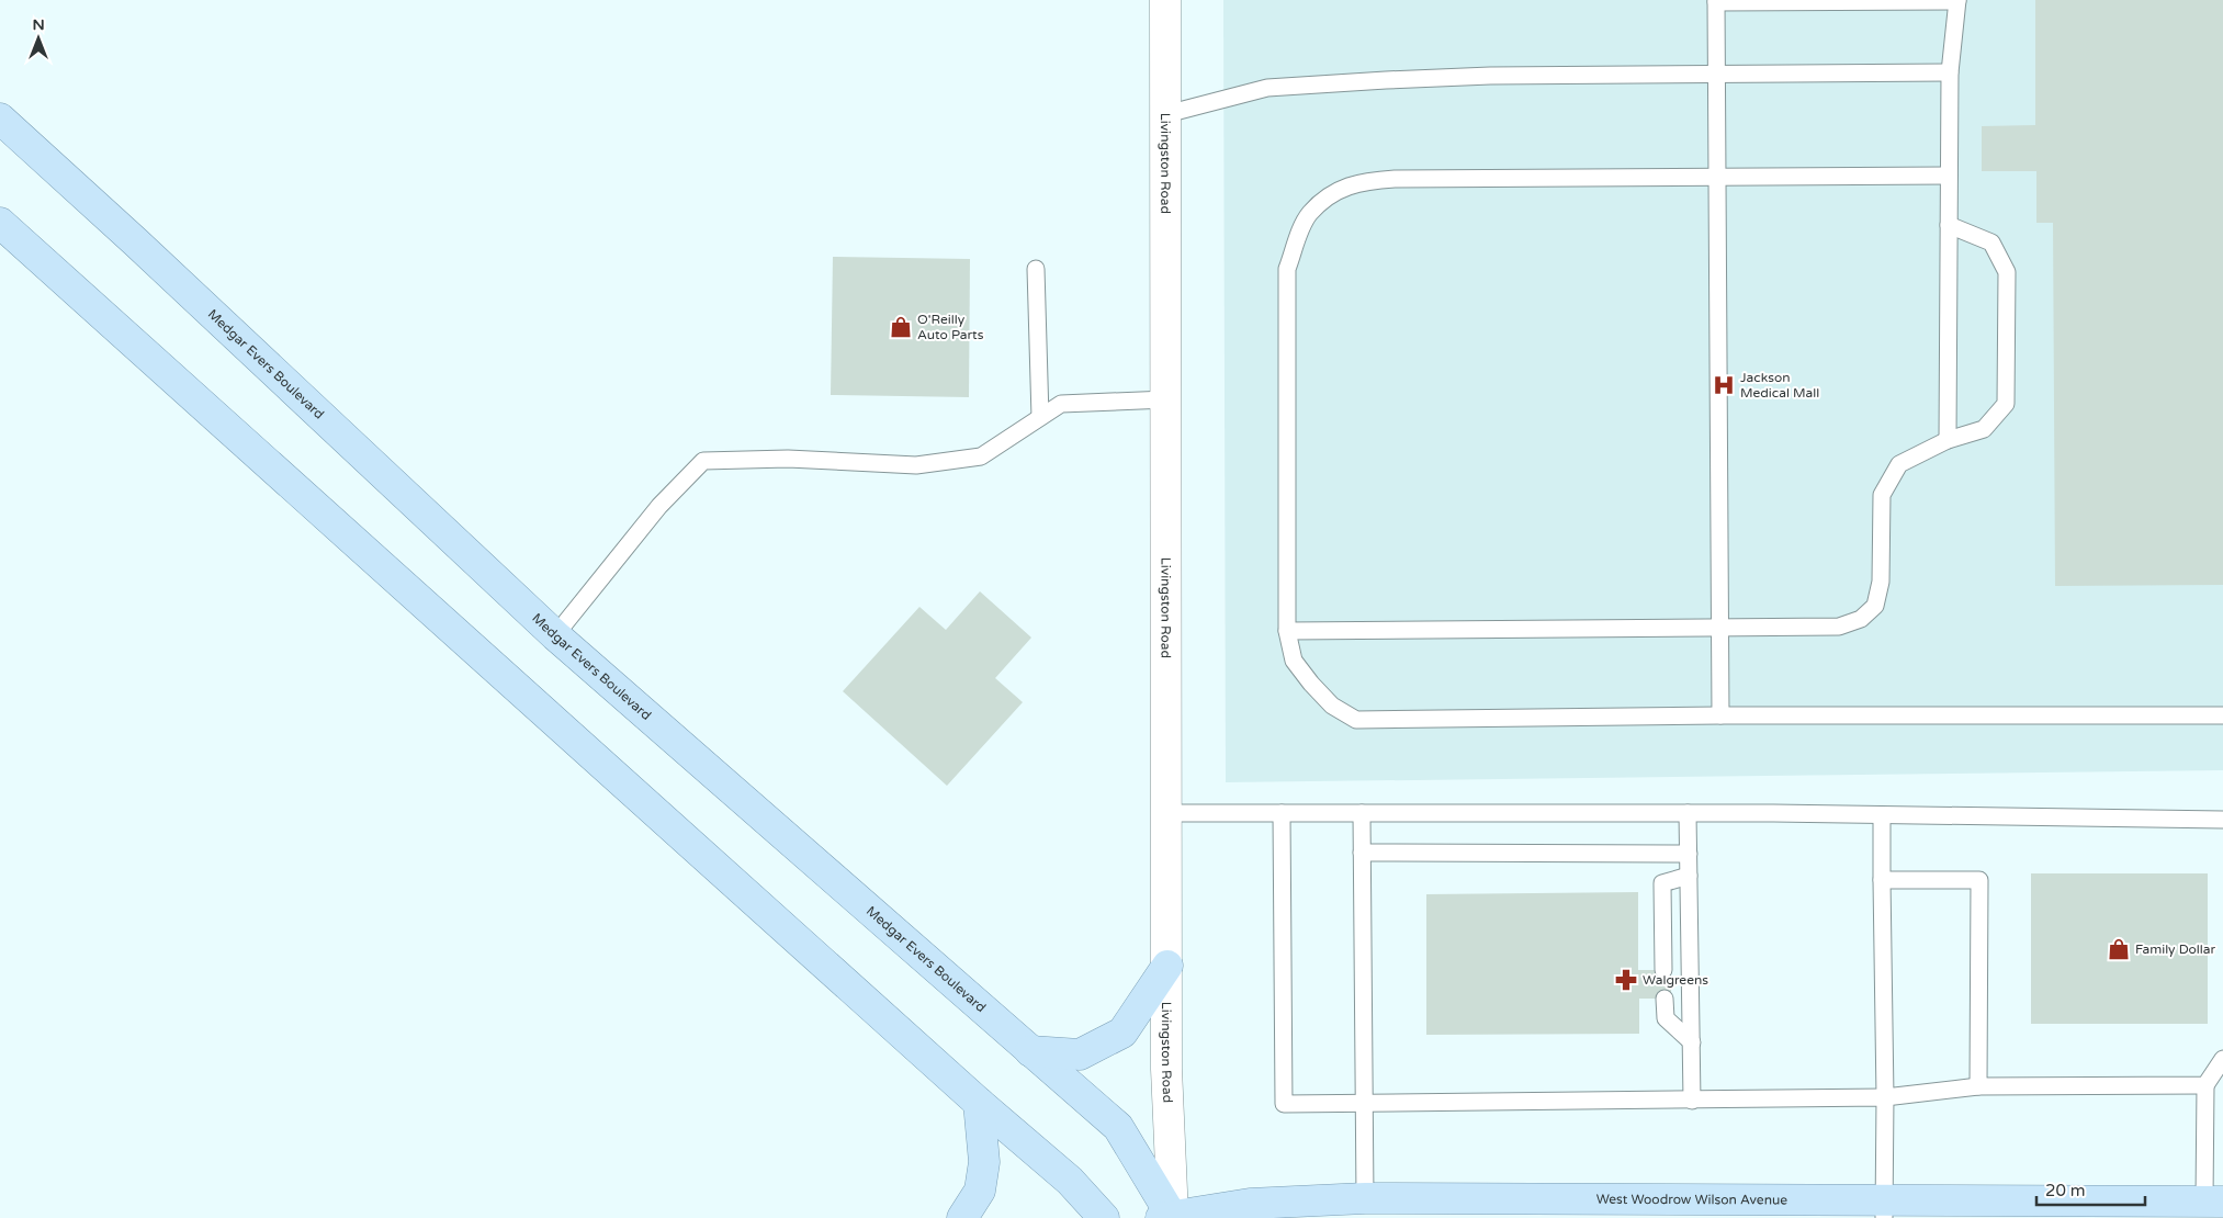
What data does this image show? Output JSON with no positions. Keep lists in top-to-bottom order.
{
  "streets": {
    "main road": ["Medgar Evers Boulevard", "West Woodrow Wilson Avenue"],
    "street": ["Livingston Road"]
  },
  "crossings": [
    ["Livingston Road", "Medgar Evers Boulevard"],
    ["Livingston Road", "West Woodrow Wilson Avenue"],
    ["Medgar Evers Boulevard", "West Woodrow Wilson Avenue"]
  ],
  "places": {
    "shop": ["O'Reilly Auto Parts", "Family Dollar"],
    "hospital": ["Jackson Medical Mall"],
    "pharmacy": ["Walgreens"]
  },
  "scale_bar": "20 m",
  "north": "top"
}
